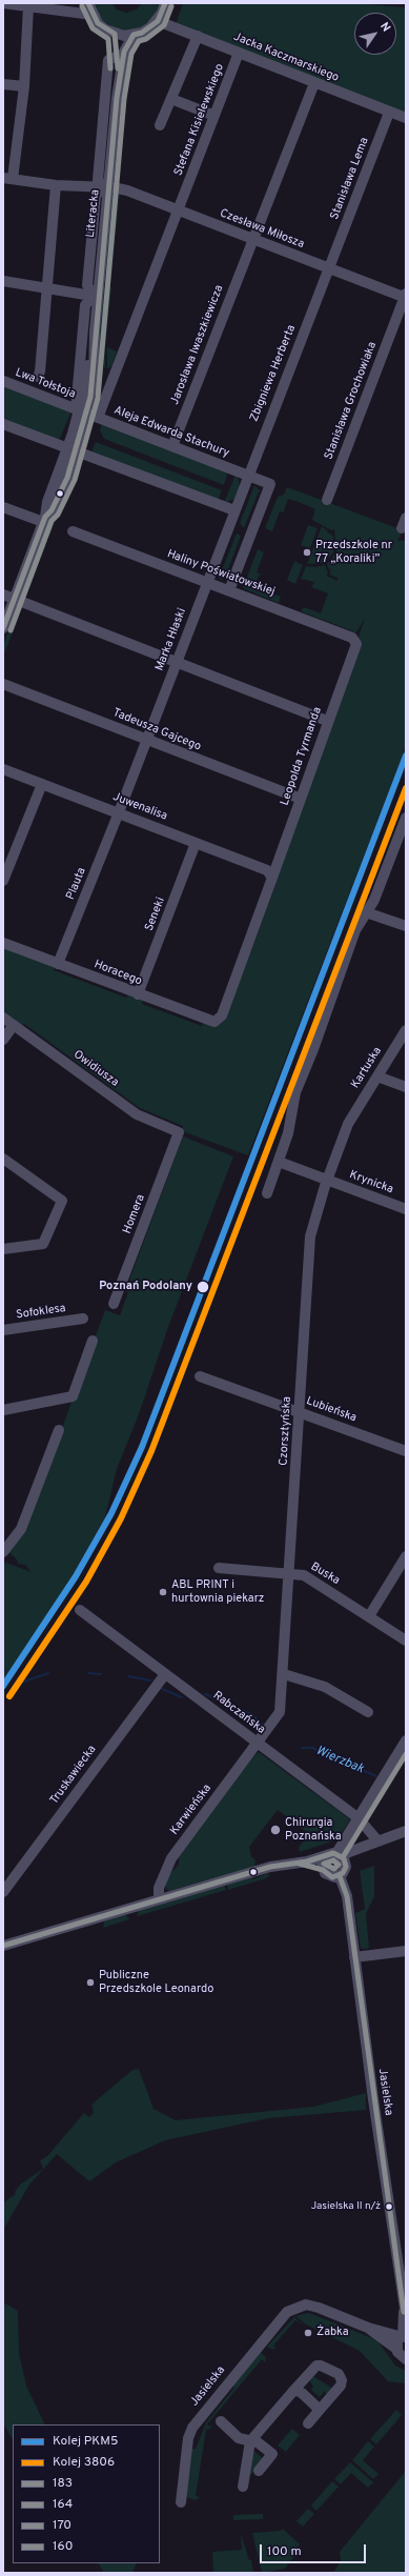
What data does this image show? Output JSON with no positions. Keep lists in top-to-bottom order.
{
  "streets": {
    "street": [
      "Jacka Kaczmarskiego",
      "Stefana Kisielewskiego",
      "Stanisława Lema",
      "Literacka",
      "Czesława Miłosza",
      "Jarosława Iwaszkiewicza",
      "Zbigniewa Herberta",
      "Lwa Tołstoja",
      "Stanisława Grochowiaka",
      "Aleja Edwarda Stachury",
      "Haliny Poświatowskiej",
      "Marka Hłaski",
      "Tadeusza Gajcego",
      "Leopolda Tyrmanda",
      "Juwenalisa",
      "Plauta",
      "Seneki",
      "Horacego",
      "Kartuska",
      "Owidiusza",
      "Krynicka",
      "Homera",
      "Sofoklesa",
      "Lubieńska",
      "Czorsztyńska",
      "Buska",
      "Rabczańska",
      "Truskawiecka",
      "Karwieńska",
      "Jasielska"
    ]
  },
  "crossings": [
    ["Jacka Kaczmarskiego", "Stefana Kisielewskiego"],
    ["Jacka Kaczmarskiego", "Stanisława Lema"],
    ["Jacka Kaczmarskiego", "Jarosława Iwaszkiewicza"],
    ["Stefana Kisielewskiego", "Czesława Miłosza"],
    ["Stefana Kisielewskiego", "Aleja Edwarda Stachury"],
    ["Stanisława Lema", "Czesława Miłosza"],
    ["Stanisława Lema", "Zbigniewa Herberta"],
    ["Literacka", "Czesława Miłosza"],
    ["Czesława Miłosza", "Jarosława Iwaszkiewicza"],
    ["Czesława Miłosza", "Zbigniewa Herberta"],
    ["Czesława Miłosza", "Stanisława Grochowiaka"],
    ["Jarosława Iwaszkiewicza", "Aleja Edwarda Stachury"],
    ["Zbigniewa Herberta", "Aleja Edwarda Stachury"],
    ["Zbigniewa Herberta", "Marka Hłaski"],
    ["Lwa Tołstoja", "Aleja Edwarda Stachury"],
    ["Aleja Edwarda Stachury", "Haliny Poświatowskiej"],
    ["Aleja Edwarda Stachury", "Marka Hłaski"],
    ["Haliny Poświatowskiej", "Marka Hłaski"],
    ["Haliny Poświatowskiej", "Leopolda Tyrmanda"],
    ["Marka Hłaski", "Tadeusza Gajcego"],
    ["Marka Hłaski", "Juwenalisa"],
    ["Marka Hłaski", "Plauta"],
    ["Tadeusza Gajcego", "Leopolda Tyrmanda"],
    ["Leopolda Tyrmanda", "Juwenalisa"],
    ["Leopolda Tyrmanda", "Horacego"],
    ["Juwenalisa", "Plauta"],
    ["Juwenalisa", "Seneki"],
    ["Juwenalisa", "Horacego"],
    ["Plauta", "Horacego"],
    ["Seneki", "Horacego"],
    ["Kartuska", "Czorsztyńska"],
    ["Owidiusza", "Homera"],
    ["Krynicka", "Czorsztyńska"],
    ["Lubieńska", "Czorsztyńska"],
    ["Czorsztyńska", "Buska"],
    ["Czorsztyńska", "Rabczańska"],
    ["Czorsztyńska", "Karwieńska"],
    ["Rabczańska", "Truskawiecka"],
    ["Rabczańska", "Karwieńska"]
  ],
  "water": ["Wierzbak"],
  "places": [
    "Przedszkole nr 77 „Koraliki”",
    "Poznań Podolany",
    "ABL PRINT i hurtownia piekarz",
    "Chirurgia Poznańska",
    "Publiczne Przedszkole Leonardo",
    "Jasielska II n/ż",
    "Żabka"
  ],
  "lines": [
    "transit line 164",
    "transit line 170",
    "rail line PKM5",
    "rail line 3806",
    "transit line 160",
    "transit line 183"
  ],
  "legend": [
    "Kolej PKM5",
    "Kolej 3806",
    "183",
    "164",
    "170",
    "160"
  ],
  "scale_bar": "100 m",
  "north": "top right"
}
